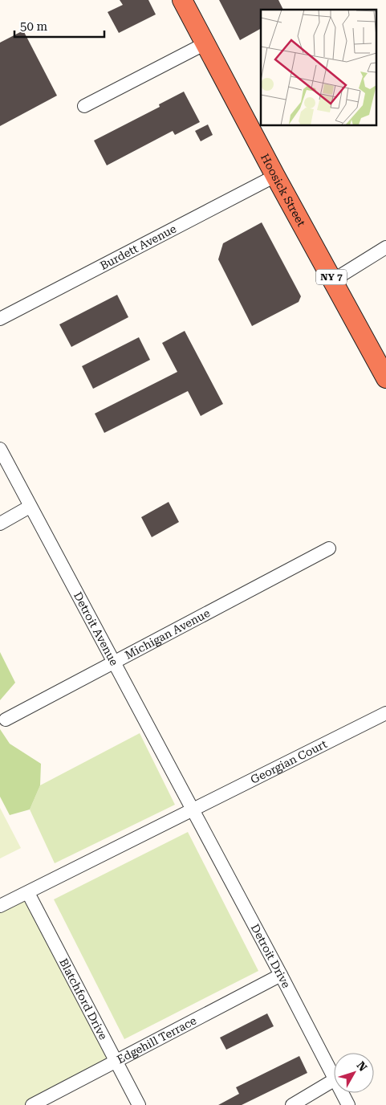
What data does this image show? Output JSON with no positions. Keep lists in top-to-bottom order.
{
  "streets": {
    "highway": ["Hoosick Street", "NY 7"],
    "street": [
      "Burdett Avenue",
      "Detroit Avenue",
      "Michigan Avenue",
      "Georgian Court",
      "Detroit Drive",
      "Blatchford Drive",
      "Edgehill Terrace"
    ]
  },
  "crossings": [
    ["Hoosick Street", "Burdett Avenue"],
    ["Detroit Avenue", "Michigan Avenue"],
    ["Detroit Avenue", "Georgian Court"],
    ["Detroit Avenue", "Detroit Drive"],
    ["Georgian Court", "Detroit Drive"],
    ["Georgian Court", "Blatchford Drive"],
    ["Detroit Drive", "Edgehill Terrace"],
    ["Blatchford Drive", "Edgehill Terrace"]
  ],
  "scale_bar": "50 m",
  "north": "top right"
}
